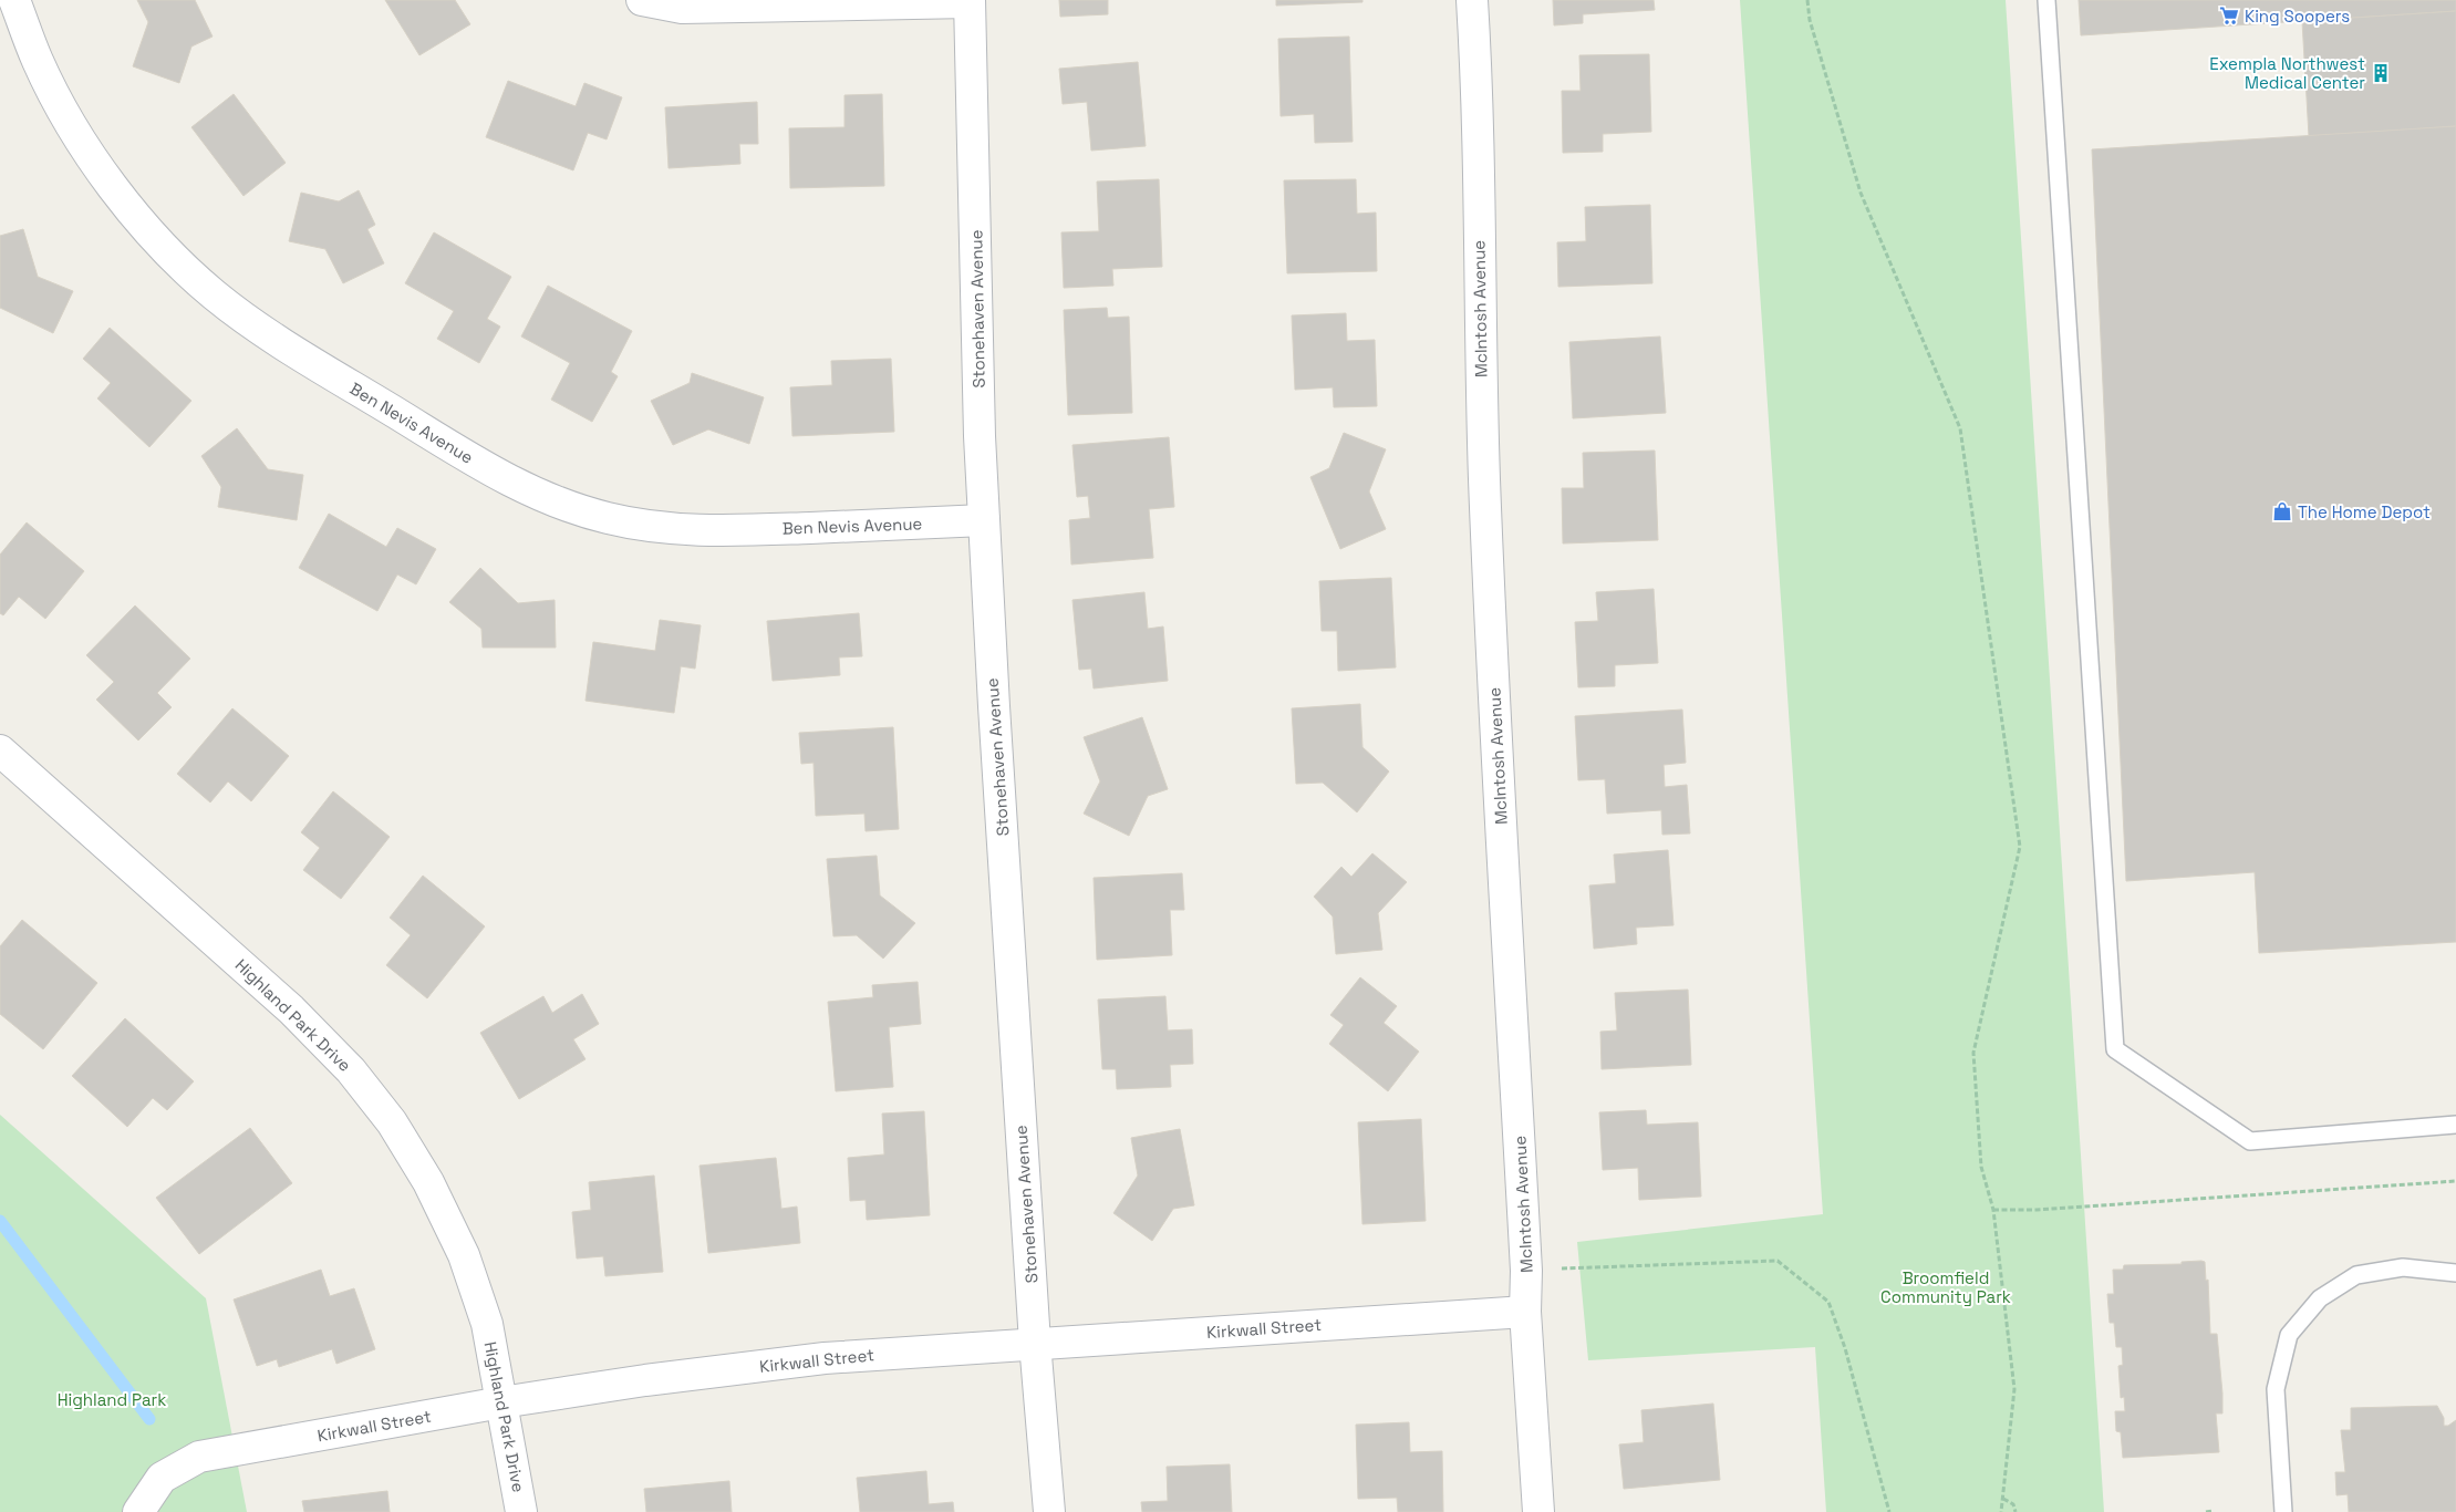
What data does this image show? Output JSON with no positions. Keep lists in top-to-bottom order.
{
  "streets": {
    "street": [
      "Stonehaven Avenue",
      "McIntosh Avenue",
      "Ben Nevis Avenue",
      "Highland Park Drive",
      "Kirkwall Street"
    ]
  },
  "crossings": [
    ["Stonehaven Avenue", "Ben Nevis Avenue"],
    ["Stonehaven Avenue", "Kirkwall Street"],
    ["McIntosh Avenue", "Kirkwall Street"],
    ["Highland Park Drive", "Kirkwall Street"]
  ],
  "parks": ["Broomfield Community Park", "Highland Park"],
  "places": {
    "supermarket": ["King Soopers"],
    "building": ["Exempla Northwest Medical Center"],
    "shop": ["The Home Depot"]
  }
}
